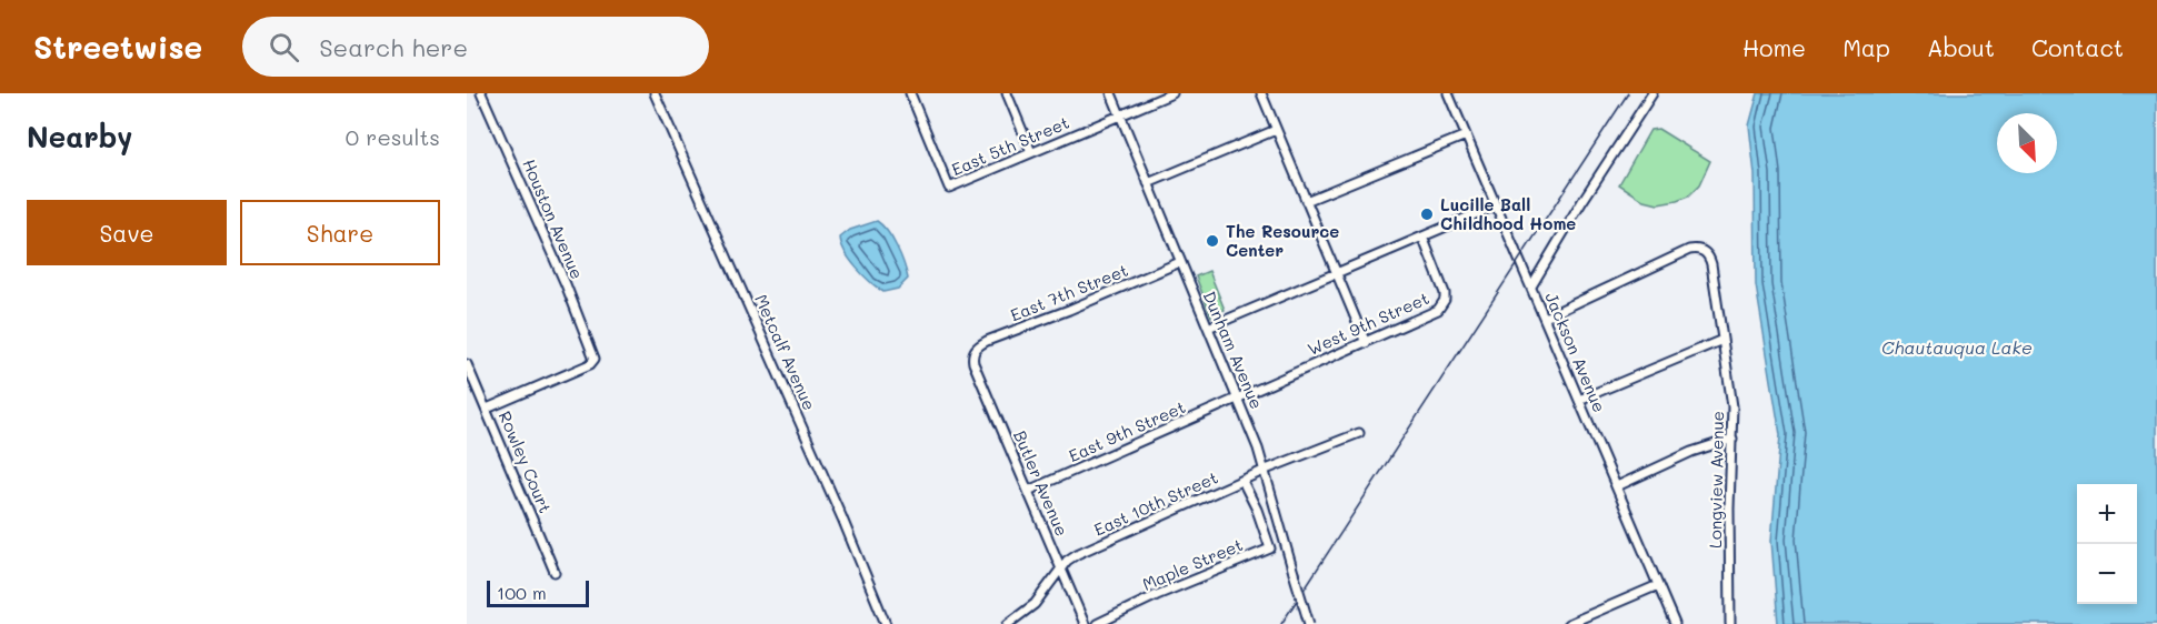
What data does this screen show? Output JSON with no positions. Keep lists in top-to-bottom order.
{
  "streets": {
    "street": [
      "East 5th Street",
      "Houston Avenue",
      "East 7th Street",
      "West 9th Street",
      "Dunham Avenue",
      "Metcalf Avenue",
      "Jackson Avenue",
      "East 9th Street",
      "Rowley Court",
      "Longview Avenue",
      "Butler Avenue",
      "East 10th Street",
      "Maple Street"
    ]
  },
  "crossings": [
    ["East 5th Street", "Dunham Avenue"],
    ["Houston Avenue", "Rowley Court"],
    ["East 7th Street", "Dunham Avenue"],
    ["East 7th Street", "Butler Avenue"],
    ["West 9th Street", "Dunham Avenue"],
    ["West 9th Street", "East 9th Street"],
    ["Dunham Avenue", "East 9th Street"],
    ["Dunham Avenue", "East 10th Street"],
    ["Jackson Avenue", "Longview Avenue"],
    ["East 9th Street", "Butler Avenue"],
    ["Butler Avenue", "East 10th Street"],
    ["East 10th Street", "Maple Street"]
  ],
  "water": ["Chautauqua Lake"],
  "places": ["Lucille Ball Childhood Home", "The Resource Center"],
  "scale_bar": "100 m",
  "north": "bottom right",
  "page": {
    "header": "Streetwise",
    "search": "Search here",
    "nav": [
      "Home",
      "Map",
      "About",
      "Contact"
    ],
    "heading": ["Nearby", "0 results"],
    "buttons": ["Save", "Share"],
    "map_buttons": ["+", "−"],
    "scale": "100 m"
  }
}
